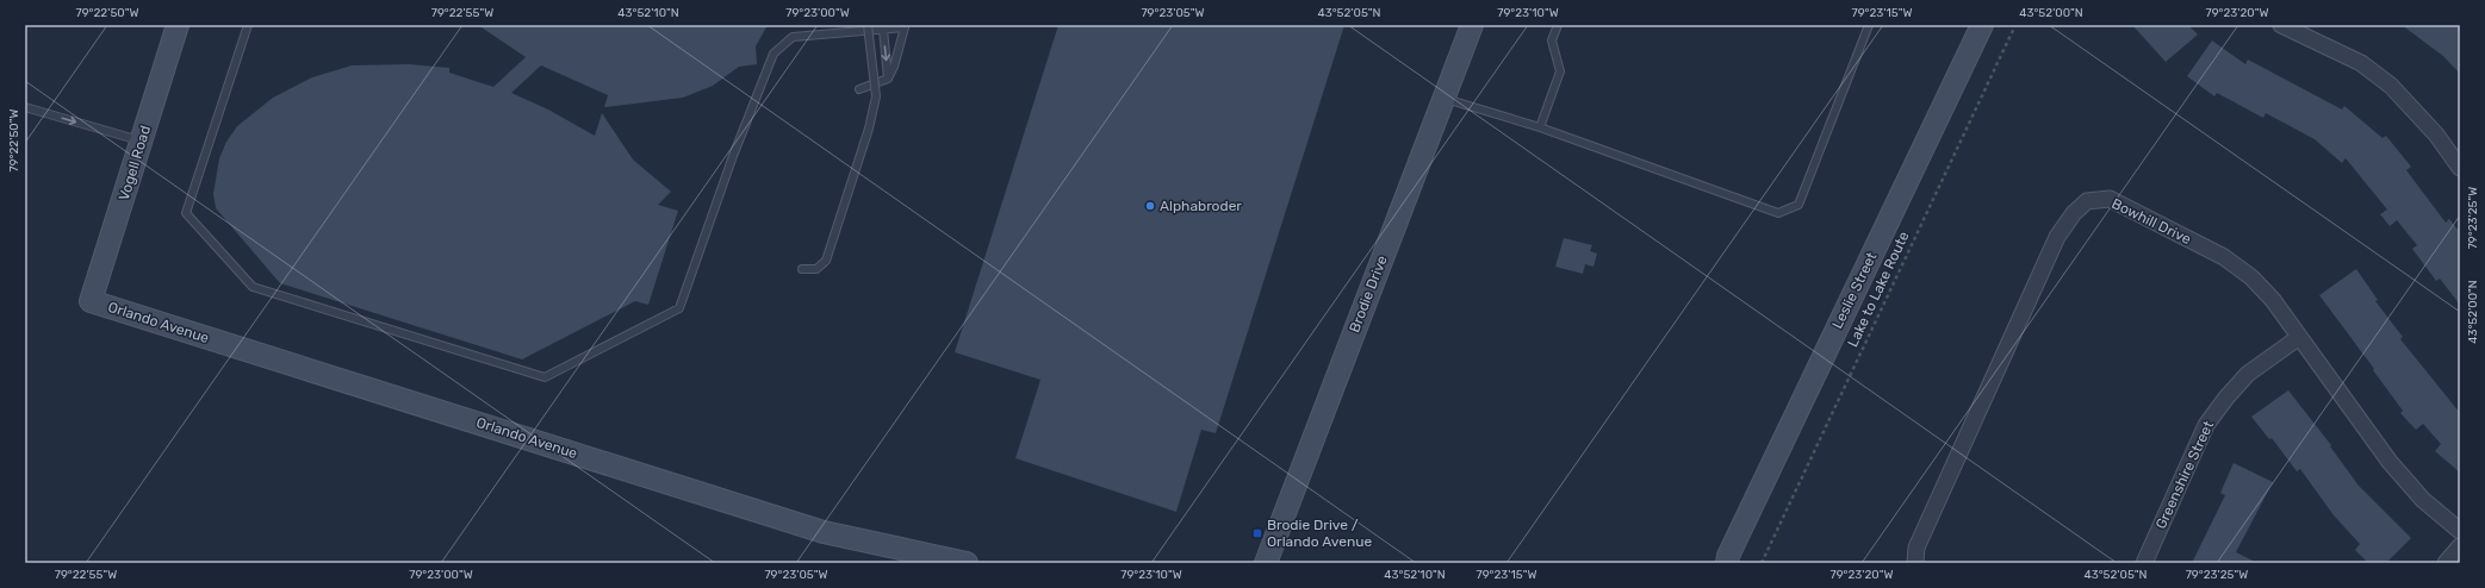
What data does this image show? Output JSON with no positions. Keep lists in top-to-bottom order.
{
  "streets": {
    "street": [
      "Vogell Road",
      "Bowhill Drive",
      "Leslie Street",
      "Brodie Drive",
      "Orlando Avenue",
      "Greenshire Street"
    ],
    "path": ["Lake to Lake Route"]
  },
  "crossings": [
    ["Vogell Road", "Orlando Avenue"],
    ["Bowhill Drive", "Greenshire Street"]
  ],
  "places": {
    "other": ["Alphabroder"],
    "transit": ["Brodie Drive / Orlando Avenue"]
  },
  "coordinates": [
    "79°22'50\"W",
    "79°22'55\"W",
    "43°52'10\"N",
    "79°23'00\"W",
    "79°23'05\"W",
    "43°52'05\"N",
    "79°23'10\"W",
    "79°23'15\"W",
    "43°52'00\"N",
    "79°23'20\"W",
    "79°23'25\"W"
  ]
}
